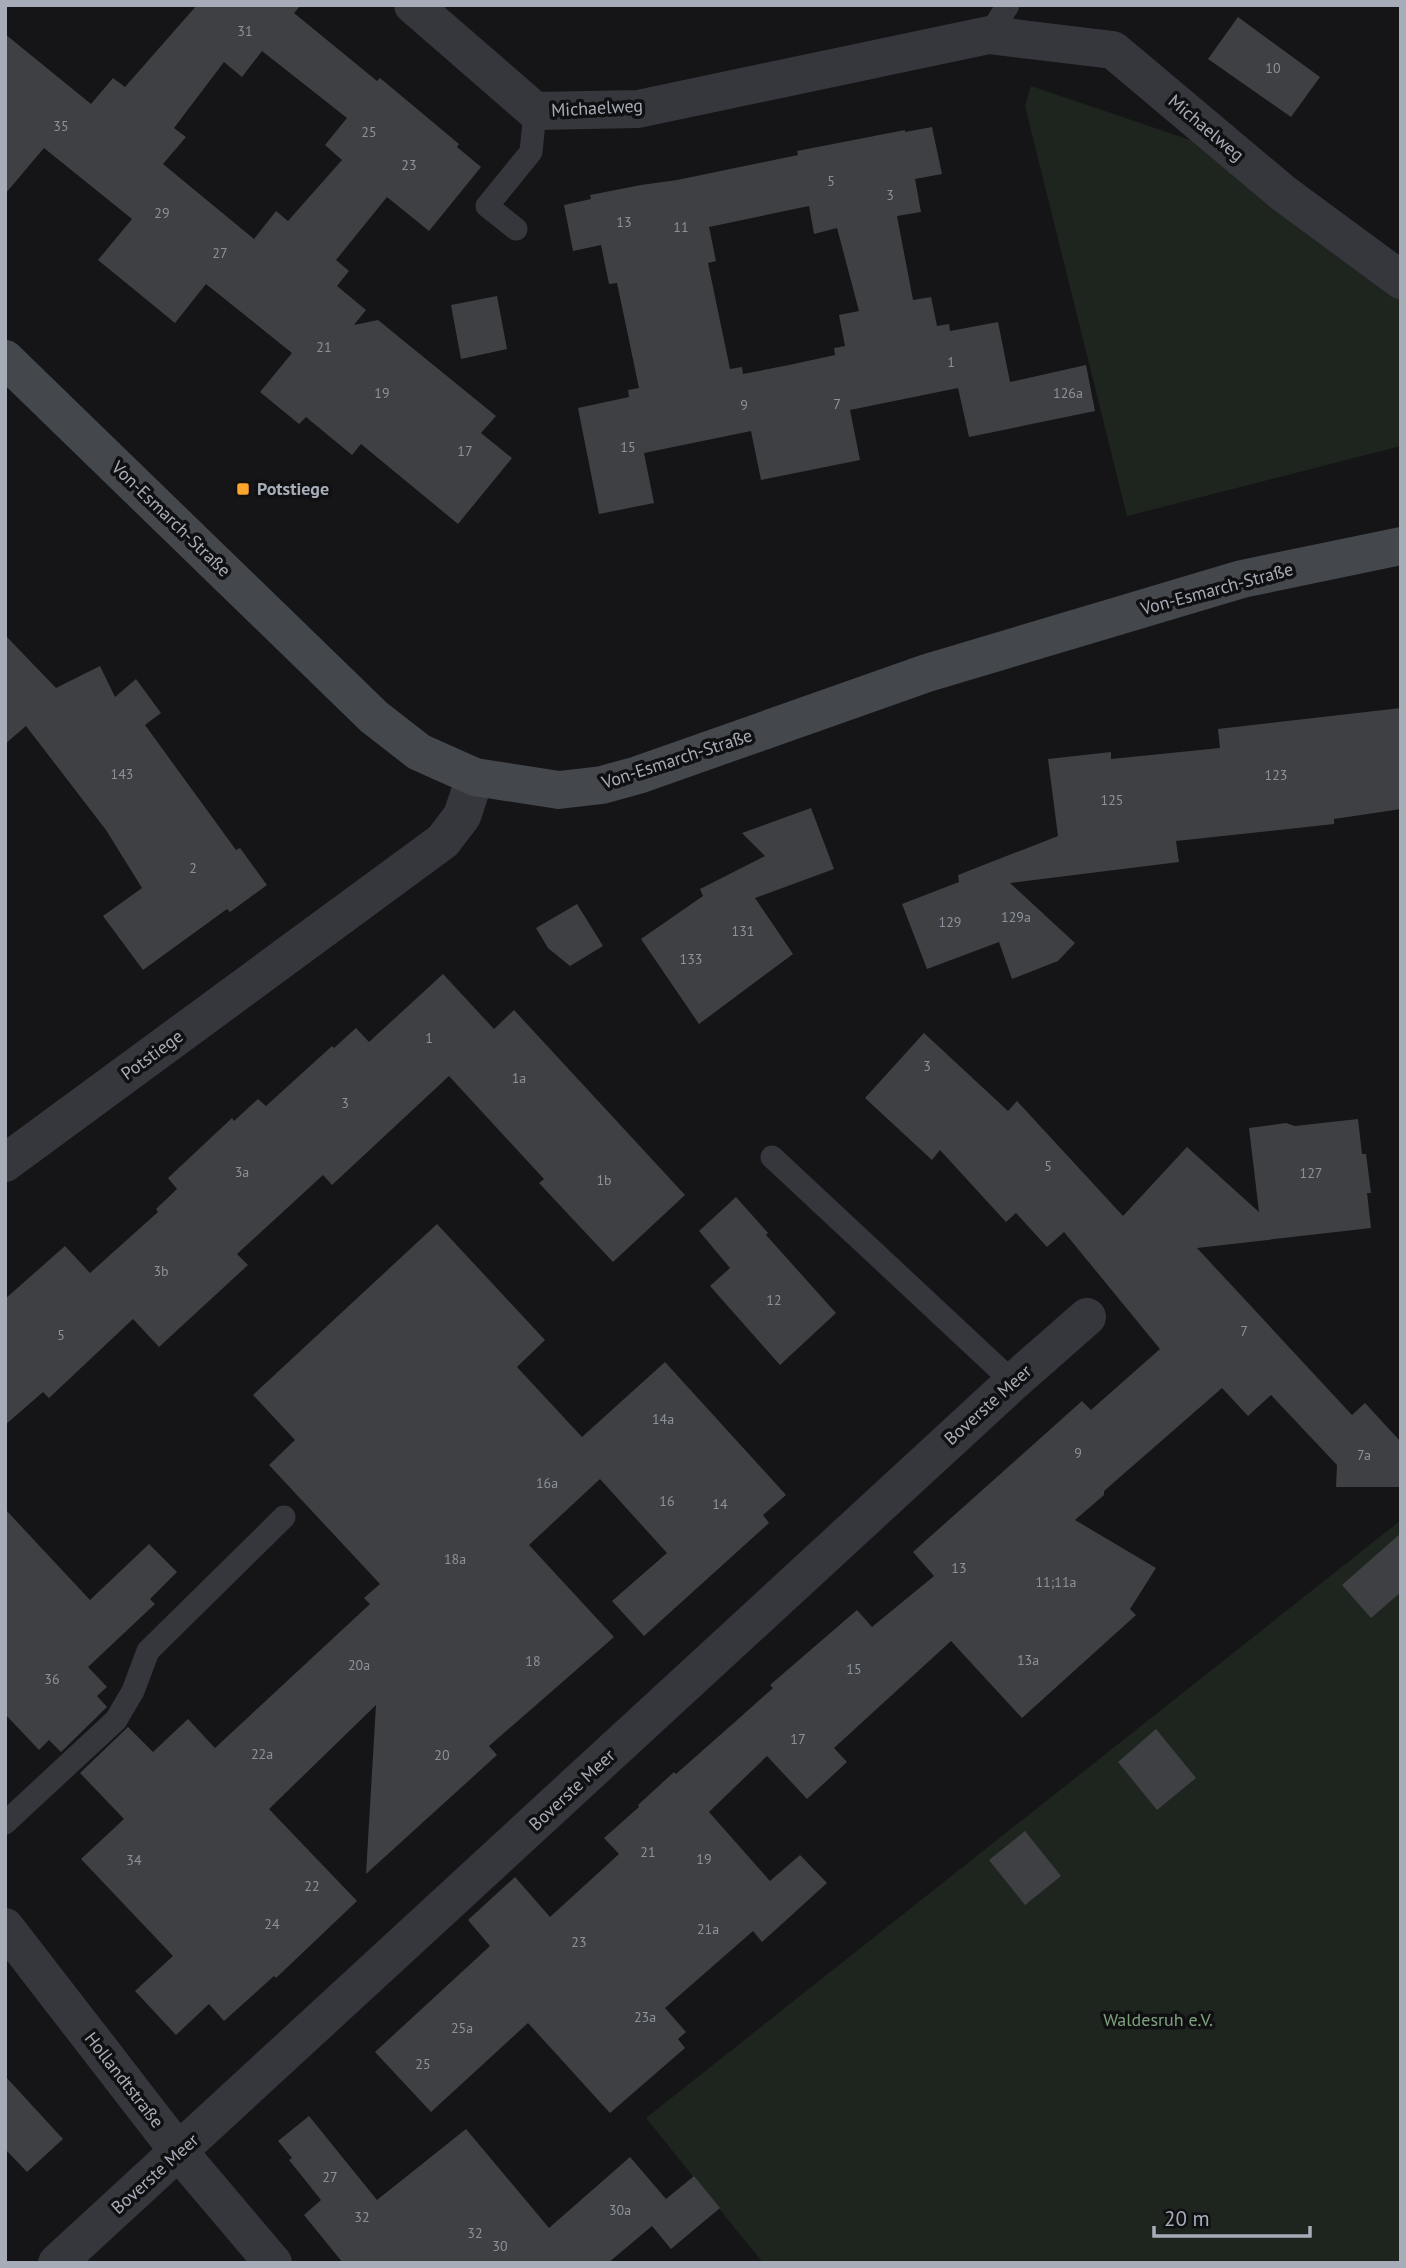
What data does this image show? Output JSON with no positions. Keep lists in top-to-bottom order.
{
  "streets": {
    "street": [
      "Michaelweg",
      "Von-Esmarch-Straße",
      "Potstiege",
      "Boverste Meer",
      "Hollandtstraße"
    ]
  },
  "crossings": [
    ["Von-Esmarch-Straße", "Potstiege"],
    ["Boverste Meer", "Hollandtstraße"]
  ],
  "parks": ["Waldesruh e.V."],
  "places": {
    "transit": ["Potstiege"]
  },
  "house_numbers": [
    "31",
    "10",
    "35",
    "25",
    "23",
    "5",
    "3",
    "29",
    "13",
    "11",
    "27",
    "21",
    "1",
    "19",
    "126a",
    "7",
    "9",
    "15",
    "17",
    "143",
    "123",
    "125",
    "2",
    "129a",
    "129",
    "131",
    "133",
    "1",
    "3",
    "1a",
    "3",
    "5",
    "3a",
    "127",
    "1b",
    "3b",
    "12",
    "7",
    "5",
    "14a",
    "9",
    "7a",
    "16a",
    "16",
    "14",
    "18a",
    "13",
    "11;11a",
    "13a",
    "18",
    "20a",
    "15",
    "36",
    "17",
    "22a",
    "20",
    "21",
    "19",
    "34",
    "22",
    "24",
    "21a",
    "23",
    "23a",
    "25a",
    "25",
    "27",
    "30a",
    "32",
    "32",
    "30"
  ],
  "scale_bar": "20 m"
}
